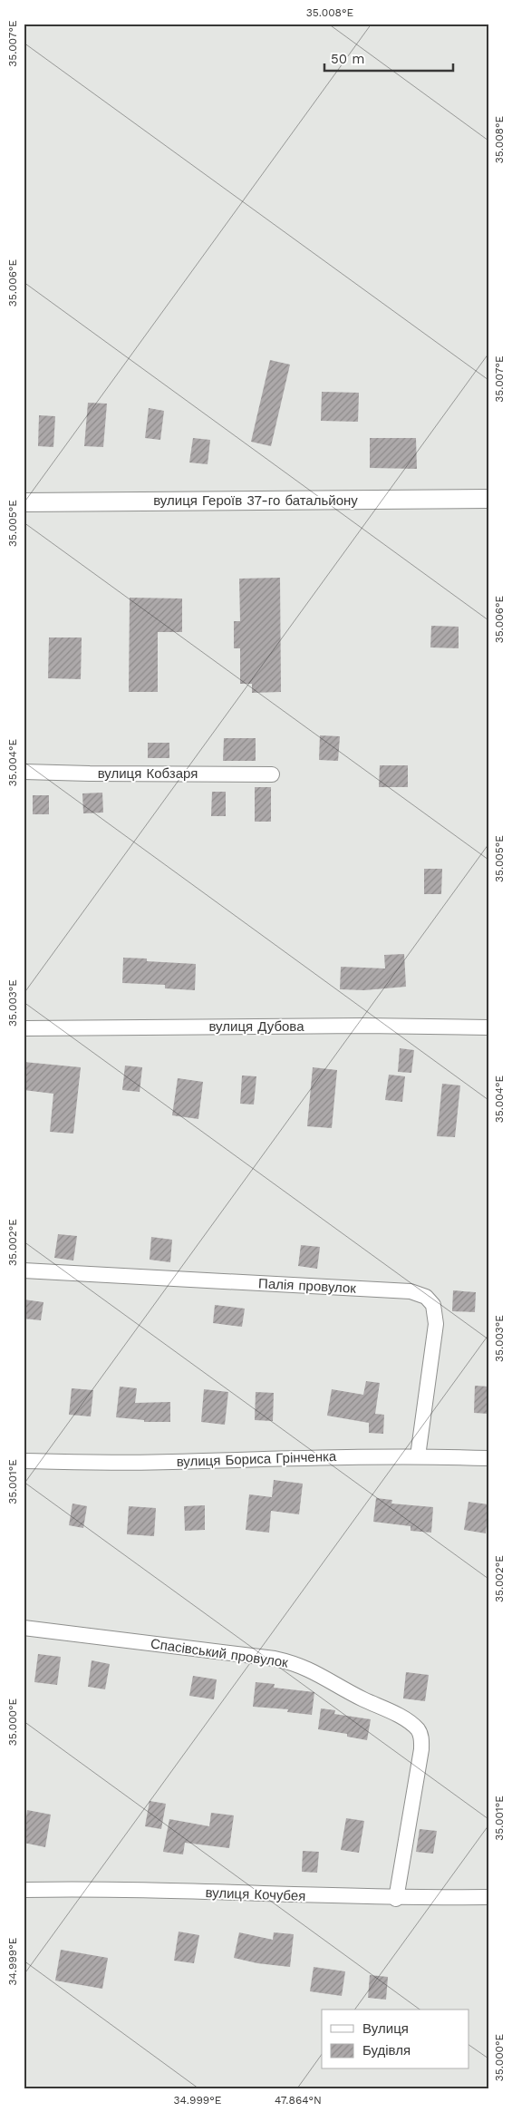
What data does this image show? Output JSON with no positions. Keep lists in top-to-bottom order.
{
  "streets": {
    "street": [
      "вулиця Героїв 37-го батальйону",
      "вулиця Кобзаря",
      "вулиця Дубова",
      "Палія провулок",
      "вулиця Бориса Грінченка",
      "Спасівський провулок",
      "вулиця Кочубея"
    ]
  },
  "crossings": [
    ["Палія провулок", "вулиця Бориса Грінченка"],
    ["Спасівський провулок", "вулиця Кочубея"]
  ],
  "legend": ["Вулиця", "Будівля"],
  "scale_bar": "50 m",
  "coordinates": [
    "35.008°E",
    "35.007°E",
    "35.006°E",
    "35.005°E",
    "35.004°E",
    "35.003°E",
    "35.002°E",
    "35.001°E",
    "35.000°E",
    "34.999°E",
    "47.864°N"
  ]
}
